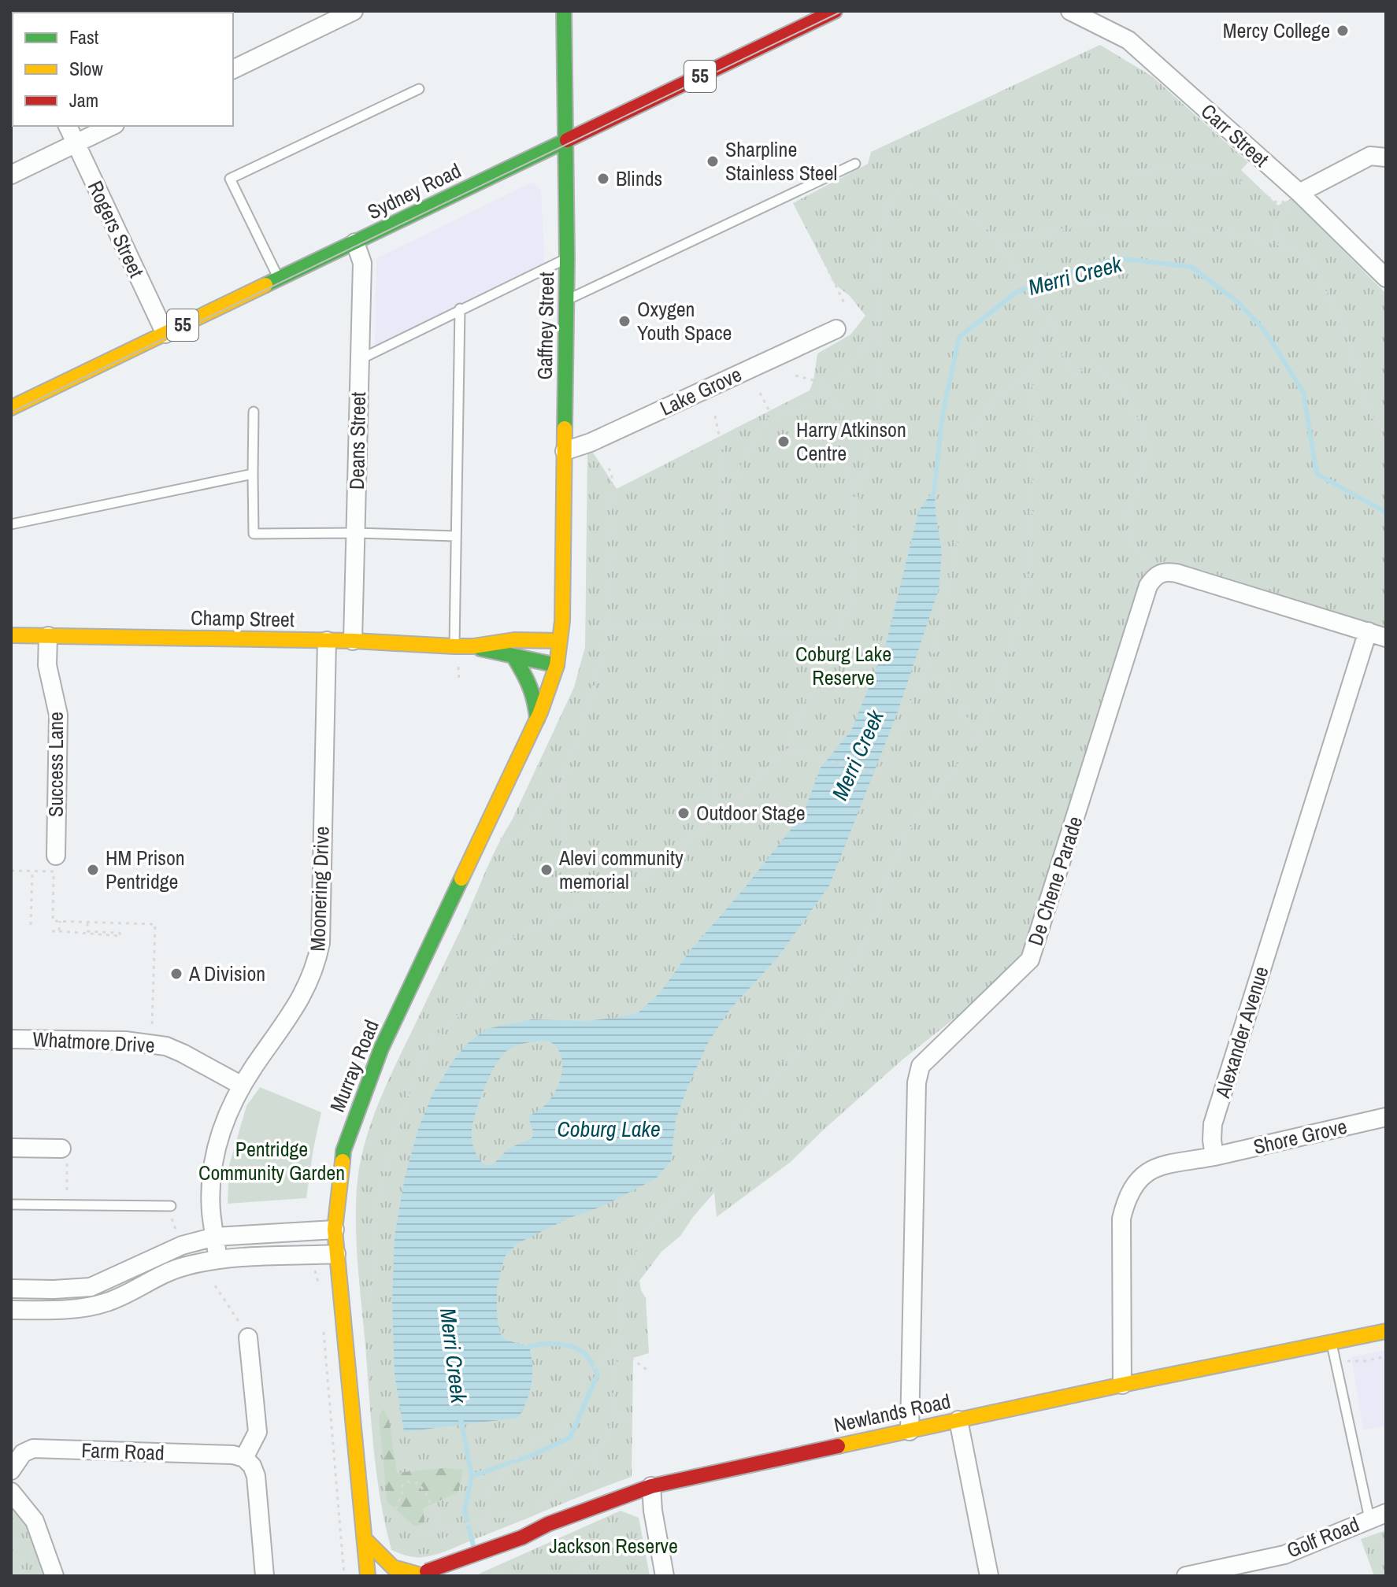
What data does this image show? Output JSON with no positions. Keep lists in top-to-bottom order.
{
  "streets": {
    "main road": [
      "55",
      "Sydney Road",
      "Gaffney Street",
      "Champ Street",
      "Murray Road",
      "Newlands Road"
    ],
    "street": [
      "Carr Street",
      "Rogers Street",
      "Lake Grove",
      "Deans Street",
      "Success Lane",
      "De Chene Parade",
      "Moonering Drive",
      "Alexander Avenue",
      "Whatmore Drive",
      "Shore Grove",
      "Farm Road",
      "Golf Road"
    ]
  },
  "crossings": [
    ["Sydney Road", "Rogers Street"],
    ["Sydney Road", "Gaffney Street"],
    ["Sydney Road", "Deans Street"],
    ["Gaffney Street", "Lake Grove"],
    ["Gaffney Street", "Champ Street"],
    ["Gaffney Street", "Murray Road"],
    ["Deans Street", "Champ Street"],
    ["Champ Street", "Success Lane"],
    ["Champ Street", "Moonering Drive"],
    ["Champ Street", "Murray Road"],
    ["De Chene Parade", "Newlands Road"],
    ["Moonering Drive", "Whatmore Drive"],
    ["Alexander Avenue", "Shore Grove"],
    ["Murray Road", "Newlands Road"]
  ],
  "water": ["Merri Creek", "Coburg Lake"],
  "parks": ["Coburg Lake Reserve", "Pentridge Community Garden", "Jackson Reserve"],
  "places": [
    "Mercy College",
    "Sharpline Stainless Steel",
    "Blinds",
    "Oxygen Youth Space",
    "Harry Atkinson Centre",
    "Outdoor Stage",
    "HM Prison Pentridge",
    "Alevi community memorial",
    "A Division"
  ],
  "legend": ["Fast", "Slow", "Jam"]
}
